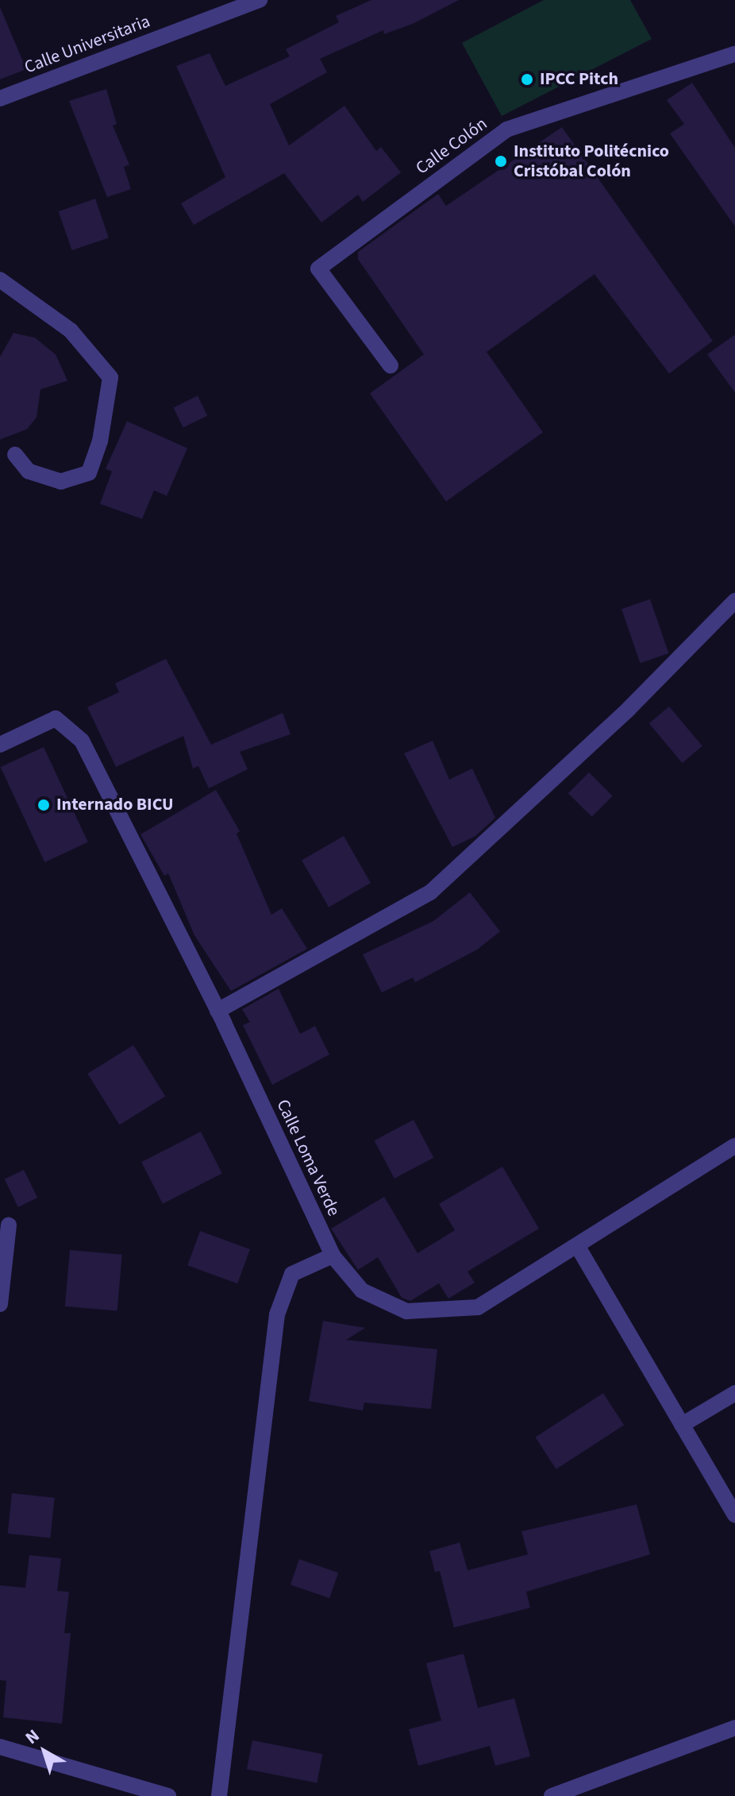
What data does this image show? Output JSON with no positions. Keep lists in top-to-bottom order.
{
  "streets": {
    "street": ["Calle Universitaria", "Calle Colón", "Calle Loma Verde"]
  },
  "places": ["IPCC Pitch", "Instituto Politécnico Cristóbal Colón", "Internado BICU"],
  "north": "top left"
}
